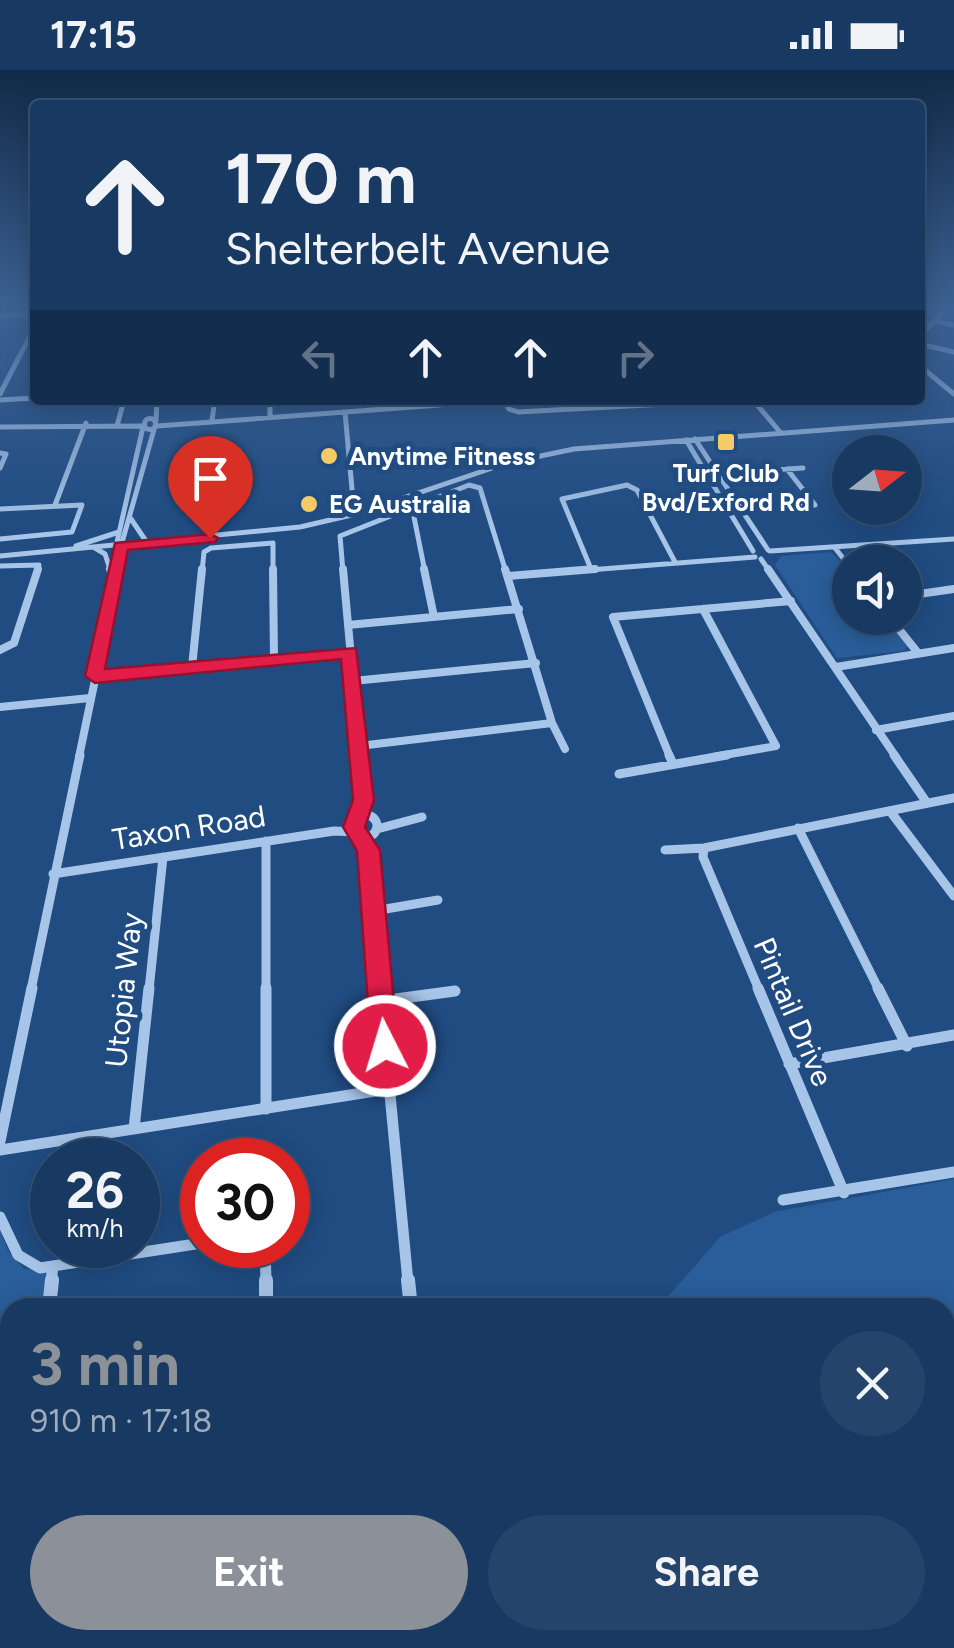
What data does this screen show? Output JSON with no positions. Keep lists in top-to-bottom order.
{
  "streets": {
    "street": ["Taxon Road", "Utopia Way", "Pintail Drive"]
  },
  "crossings": [
    ["Taxon Road", "Utopia Way"]
  ],
  "places": {
    "transit": ["Turf Club Bvd/Exford Rd"],
    "other": ["Anytime Fitness", "EG Australia"]
  },
  "north": "right",
  "page": {
    "status": "17:15",
    "turn": ["170 m", "Shelterbelt Avenue"],
    "speed": "26 km/h",
    "limit": "30",
    "heading": ["3 min", "910 m · 17:18"],
    "buttons": ["Exit", "Share"]
  }
}
